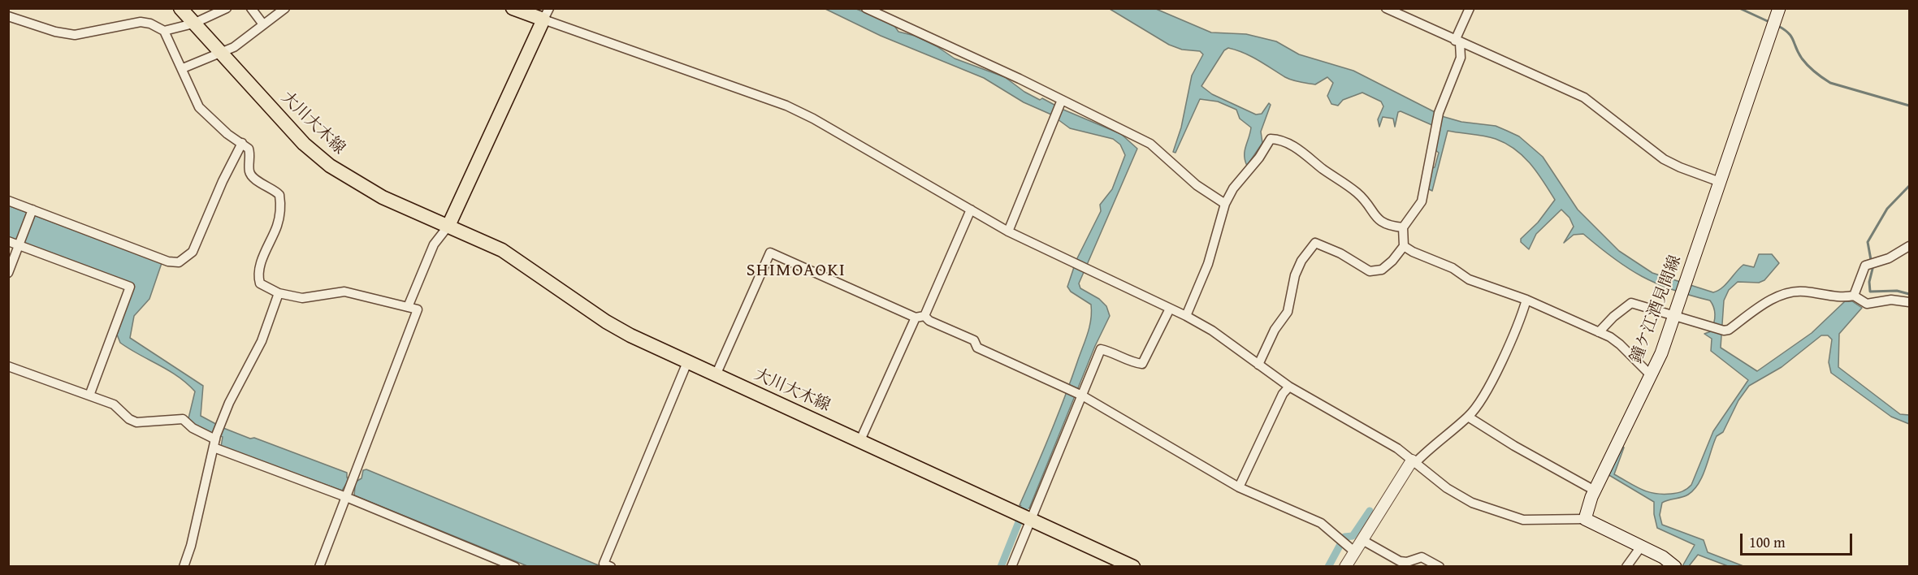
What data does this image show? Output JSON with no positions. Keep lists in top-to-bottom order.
{
  "streets": {
    "main road": ["大川大木線", "鐘ケ江酒見間線"]
  },
  "districts": ["SHIMOAOKI"],
  "scale_bar": "100 m"
}
